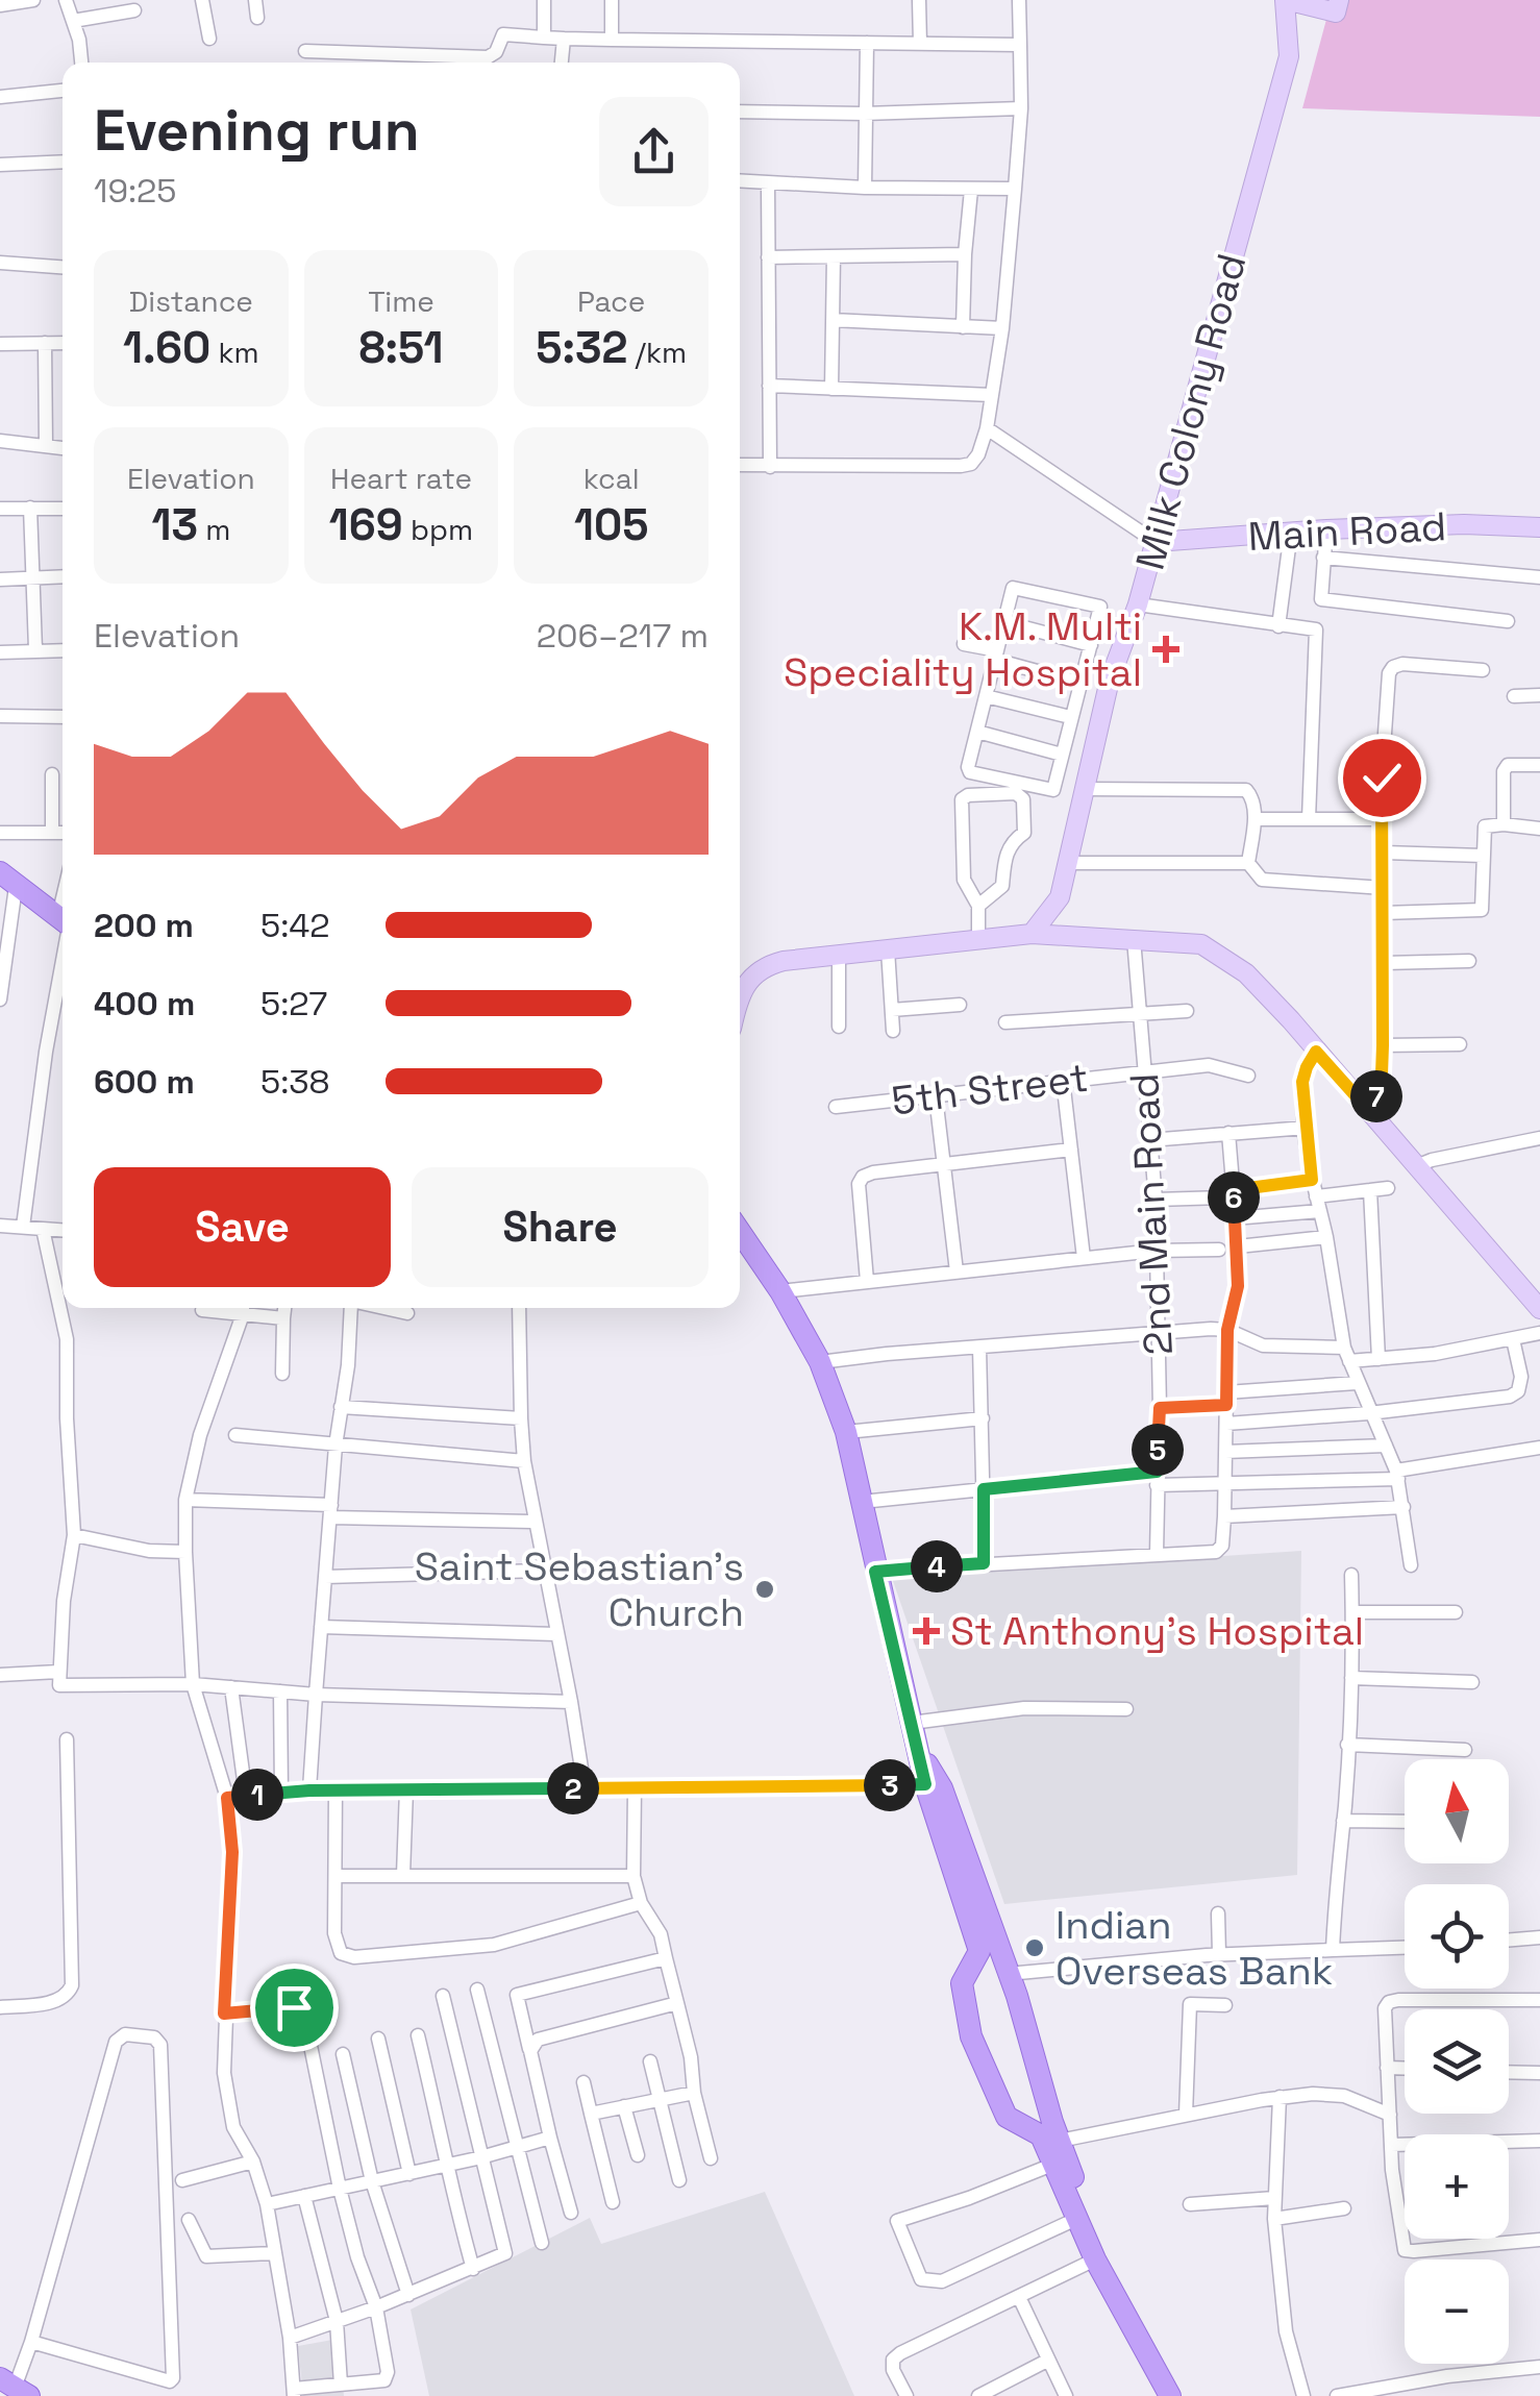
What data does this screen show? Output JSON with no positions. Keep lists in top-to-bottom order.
{
  "streets": {
    "main road": ["Milk Colony Road", "Main Road"],
    "street": ["5th Street", "2nd Main Road"]
  },
  "crossings": [
    ["Milk Colony Road", "Main Road"],
    ["5th Street", "2nd Main Road"]
  ],
  "places": {
    "health": ["K.M. Multi Speciality Hospital", "St Anthony's Hospital"],
    "other": ["Saint Sebastian's Church", "Indian Overseas Bank"]
  },
  "north": "top",
  "page": {
    "heading": ["Evening run", "19:25"],
    "stats": [
      ["Distance", "1.60 km"],
      ["Time", "8:51"],
      ["Pace", "5:32 /km"],
      ["Elevation", "13 m"],
      ["Heart rate", "169 bpm"],
      ["kcal", "105"]
    ],
    "chart": ["Elevation", "206–217 m"],
    "list": [
      {
        "name": "200 m",
        "note": "5:42"
      },
      {
        "name": "400 m",
        "note": "5:27"
      },
      {
        "name": "600 m",
        "note": "5:38"
      }
    ],
    "pins": [
      "7",
      "6",
      "5",
      "4",
      "3",
      "2",
      "1"
    ],
    "buttons": ["Save", "Share"],
    "map_buttons": ["+", "−"]
  }
}
